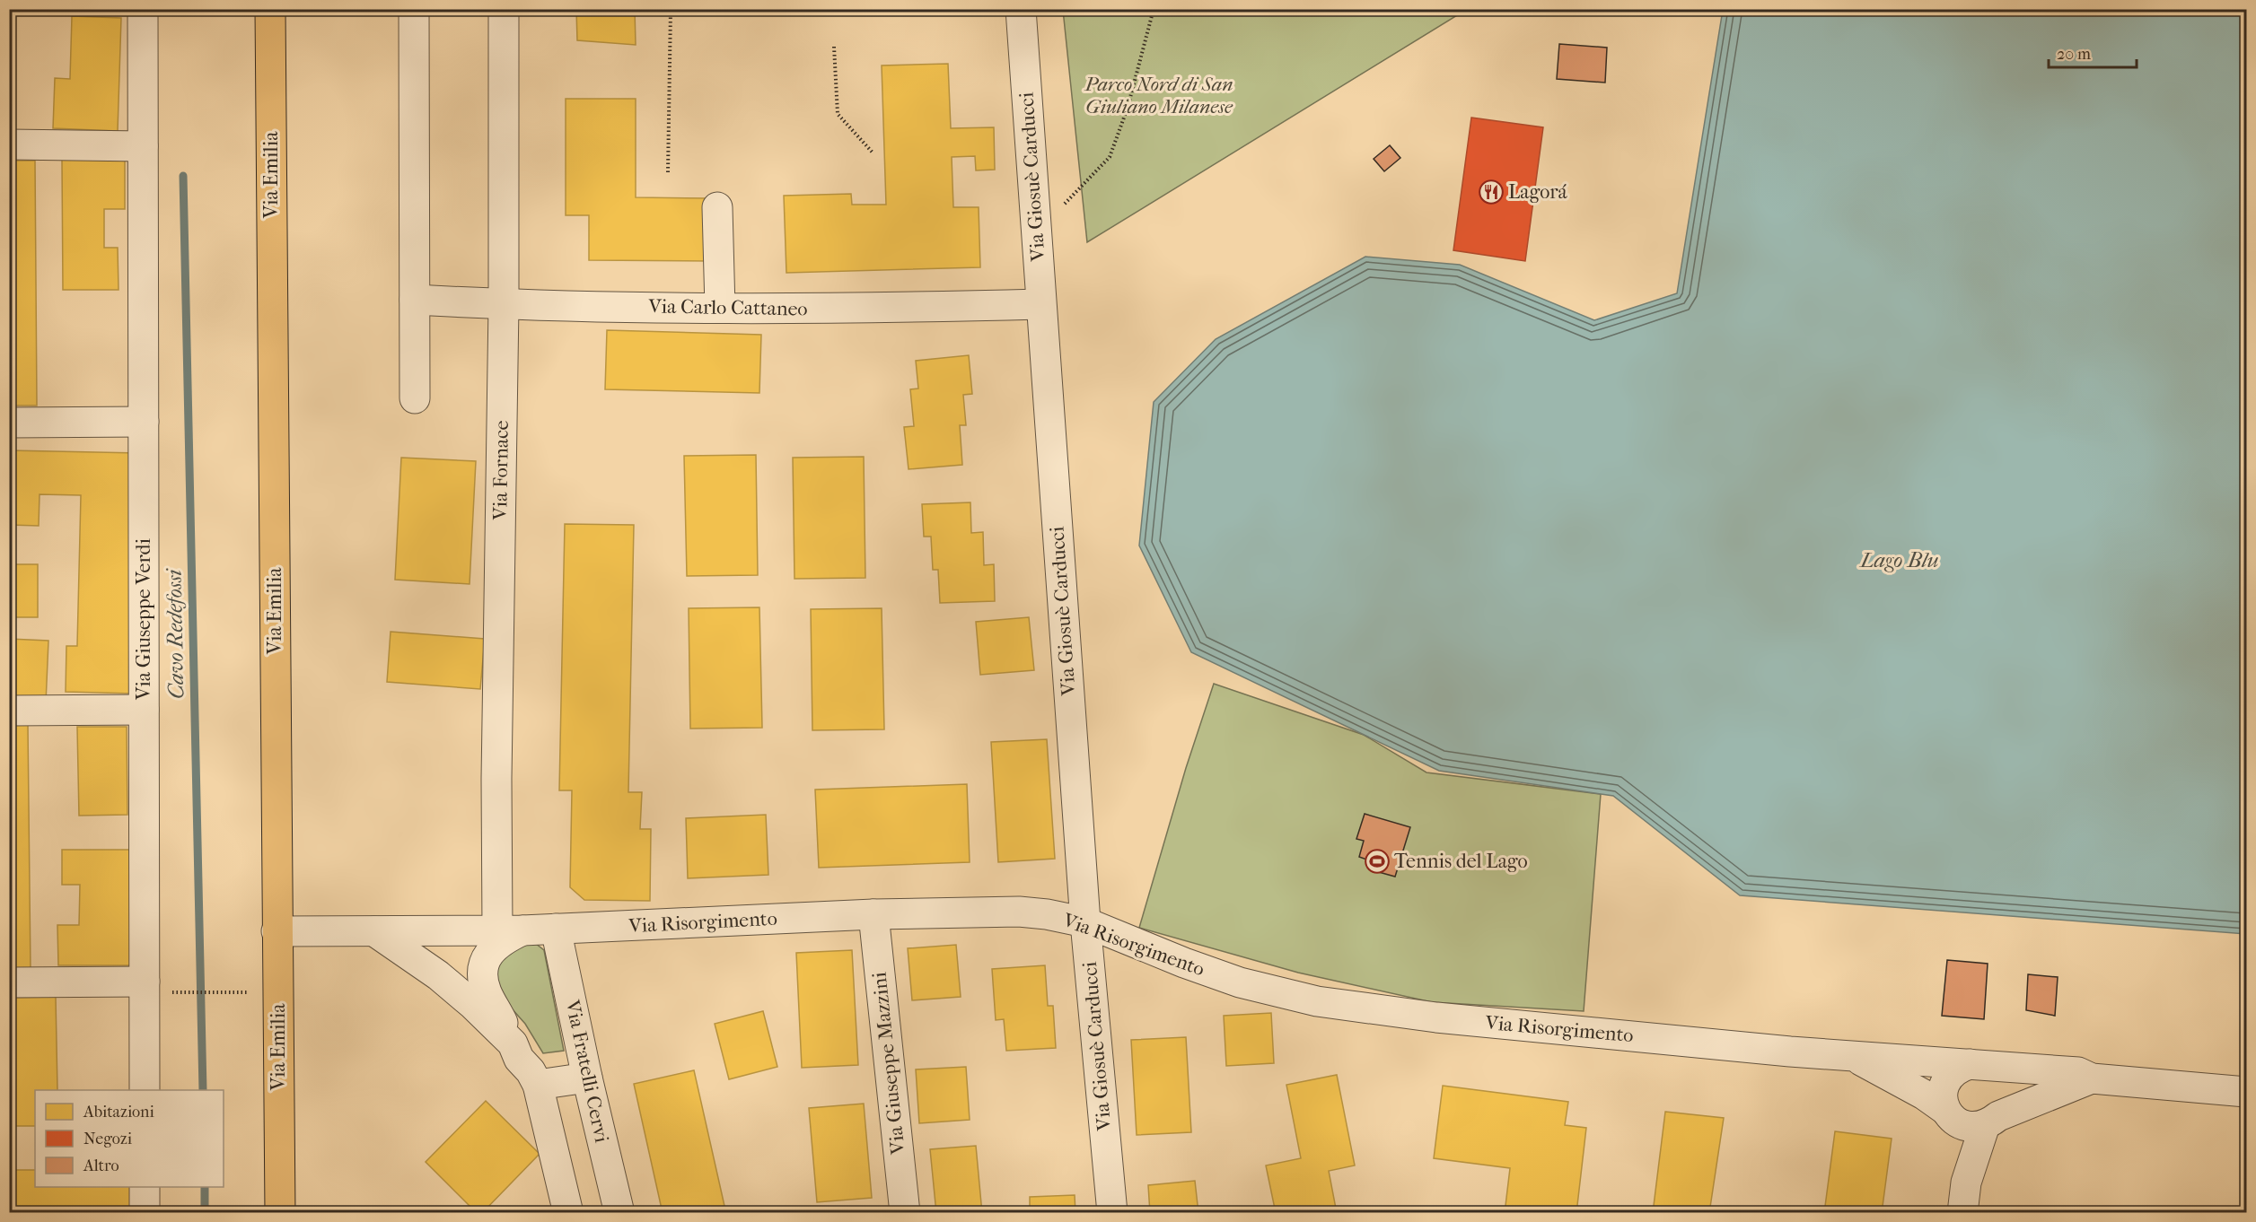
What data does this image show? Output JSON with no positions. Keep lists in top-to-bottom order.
{
  "streets": {
    "main road": ["Via Emilia"],
    "street": [
      "Via Giosuè Carducci",
      "Via Carlo Cattaneo",
      "Via Fornace",
      "Via Giuseppe Verdi",
      "Via Risorgimento",
      "Via Giuseppe Mazzini",
      "Via Fratelli Cervi"
    ]
  },
  "crossings": [
    ["Via Emilia", "Via Risorgimento"],
    ["Via Giosuè Carducci", "Via Carlo Cattaneo"],
    ["Via Giosuè Carducci", "Via Risorgimento"],
    ["Via Carlo Cattaneo", "Via Fornace"],
    ["Via Fornace", "Via Risorgimento"],
    ["Via Risorgimento", "Via Giuseppe Mazzini"],
    ["Via Risorgimento", "Via Fratelli Cervi"]
  ],
  "water": ["Lago Blu", "Cavo Redefossi"],
  "parks": ["Parco Nord di San Giuliano Milanese"],
  "places": {
    "restaurant": ["Lagorá"],
    "sports": ["Tennis del Lago"]
  },
  "legend": ["Abitazioni", "Negozi", "Altro"],
  "scale_bar": "20 m"
}
